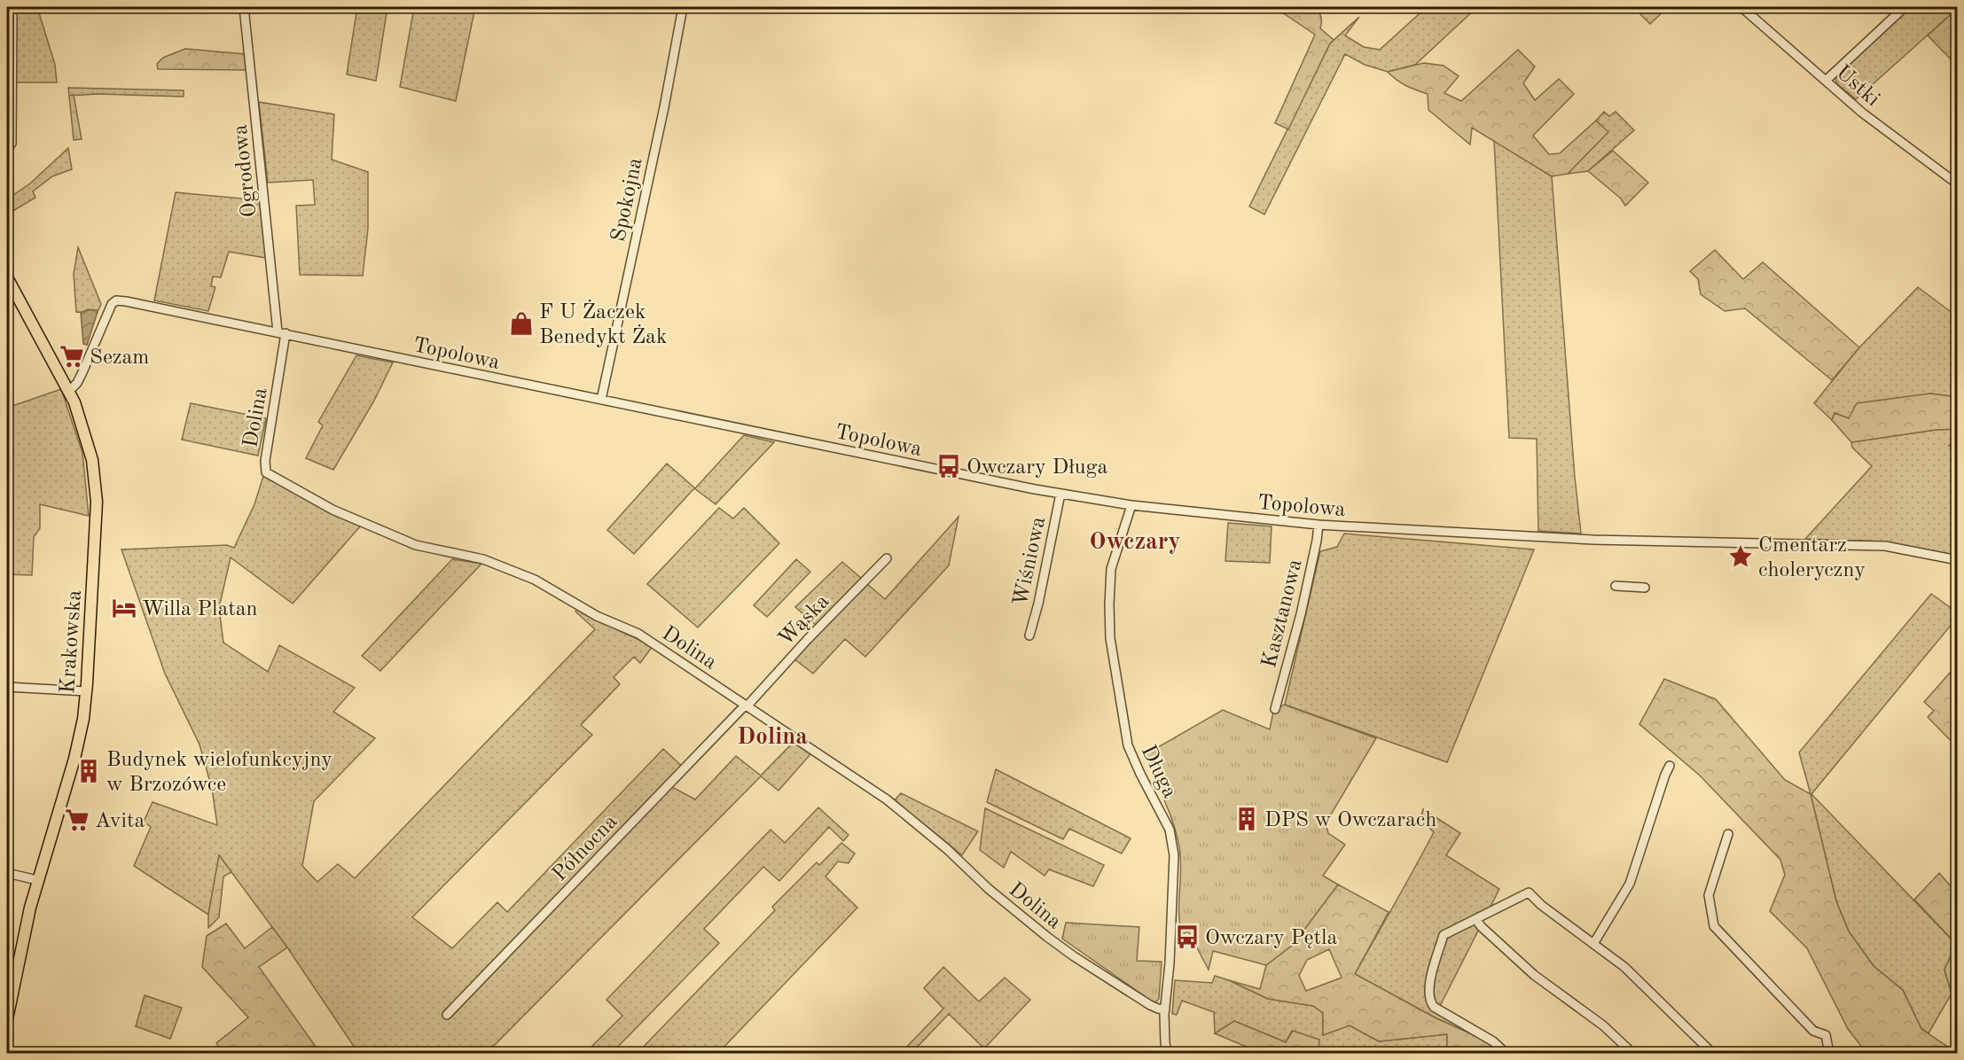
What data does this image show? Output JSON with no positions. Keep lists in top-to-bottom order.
{
  "streets": {
    "main road": ["Krakowska"],
    "street": [
      "Ustki",
      "Ogrodowa",
      "Spokojna",
      "Topolowa",
      "Dolina",
      "Wiśniowa",
      "Kasztanowa",
      "Wąska",
      "Długa",
      "Północna"
    ]
  },
  "crossings": [
    ["Ogrodowa", "Topolowa"],
    ["Ogrodowa", "Dolina"],
    ["Spokojna", "Topolowa"],
    ["Topolowa", "Dolina"],
    ["Topolowa", "Wiśniowa"],
    ["Topolowa", "Kasztanowa"],
    ["Topolowa", "Krakowska"],
    ["Topolowa", "Długa"],
    ["Dolina", "Wąska"],
    ["Dolina", "Długa"],
    ["Dolina", "Północna"],
    ["Wąska", "Północna"]
  ],
  "districts": ["Owczary", "Dolina"],
  "places": {
    "shop": ["F U Żaczek Benedykt Żak"],
    "supermarket": ["Sezam", "Avita"],
    "bus stop": ["Owczary Długa", "Owczary Pętla"],
    "place": ["Cmentarz choleryczny"],
    "hotel": ["Willa Platan"],
    "building": ["Budynek wielofunkcyjny w Brzozówce", "DPS w Owczarach"]
  }
}
